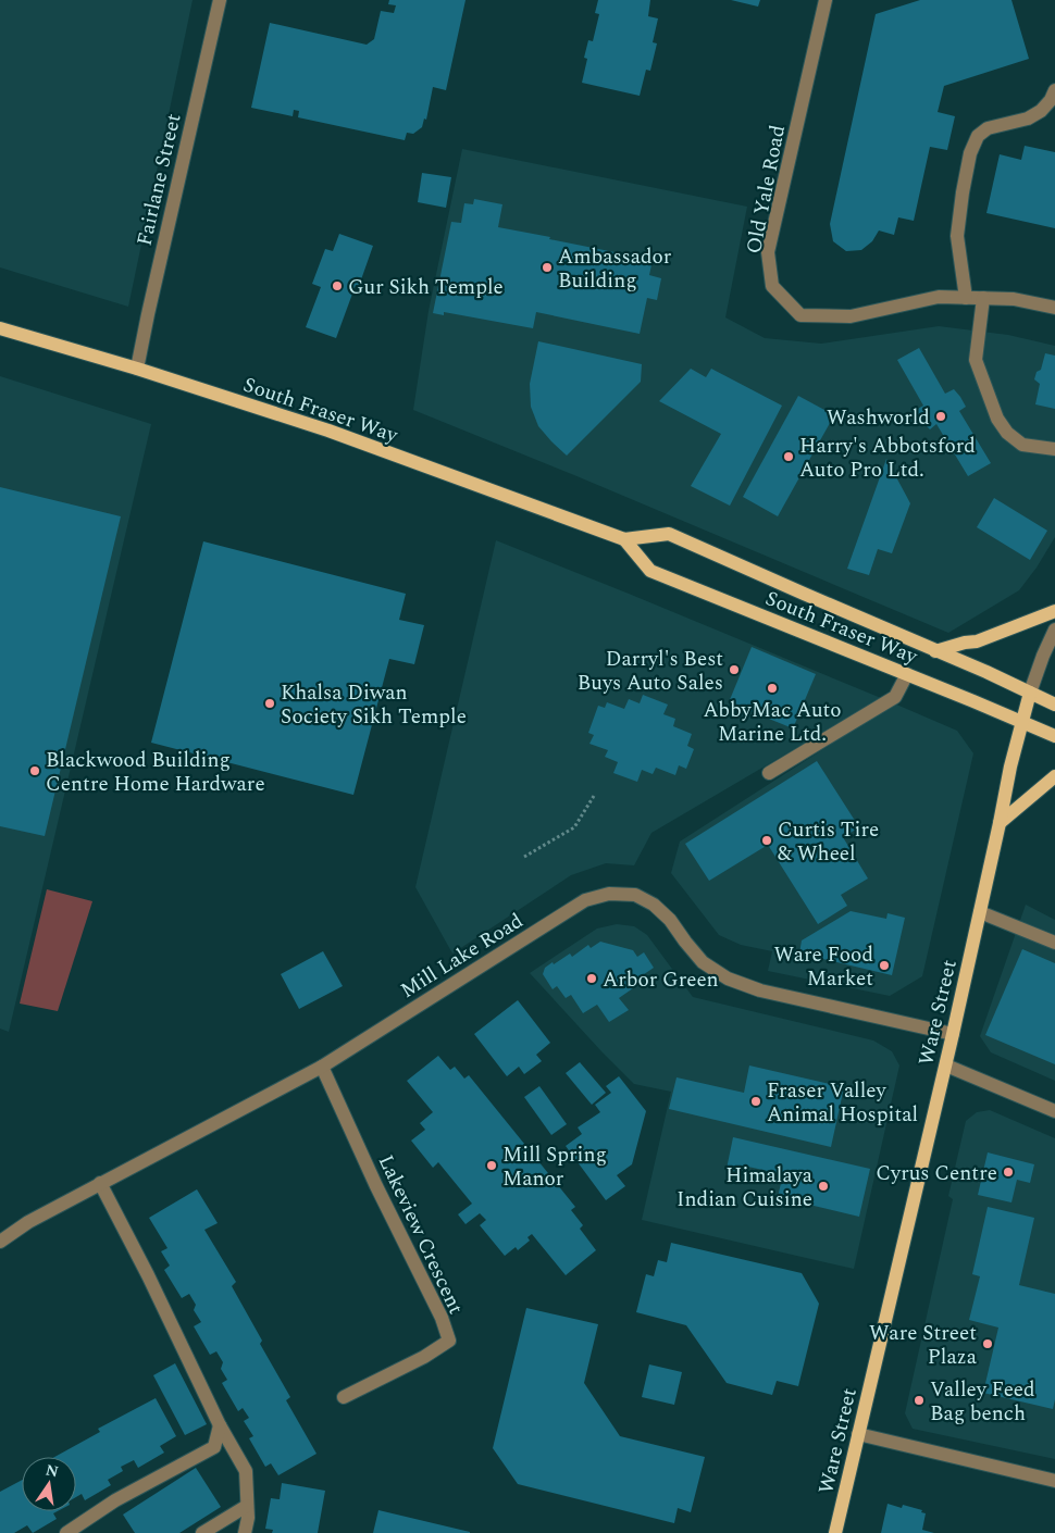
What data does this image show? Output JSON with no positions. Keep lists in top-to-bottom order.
{
  "streets": {
    "main road": ["South Fraser Way", "Ware Street"],
    "street": [
      "Fairlane Street",
      "Old Yale Road",
      "Mill Lake Road",
      "Lakeview Crescent"
    ]
  },
  "crossings": [
    ["Fairlane Street", "South Fraser Way"],
    ["South Fraser Way", "Ware Street"],
    ["Mill Lake Road", "Ware Street"],
    ["Mill Lake Road", "Lakeview Crescent"]
  ],
  "places": [
    "Ambassador Building",
    "Gur Sikh Temple",
    "Washworld",
    "Harry's Abbotsford Auto Pro Ltd.",
    "Darryl's Best Buys Auto Sales",
    "AbbyMac Auto Marine Ltd.",
    "Khalsa Diwan Society Sikh Temple",
    "Blackwood Building Centre Home Hardware",
    "Curtis Tire & Wheel",
    "Ware Food Market",
    "Arbor Green",
    "Fraser Valley Animal Hospital",
    "Mill Spring Manor",
    "Cyrus Centre",
    "Himalaya Indian Cuisine",
    "Ware Street Plaza",
    "Valley Feed Bag bench"
  ],
  "north": "top"
}
